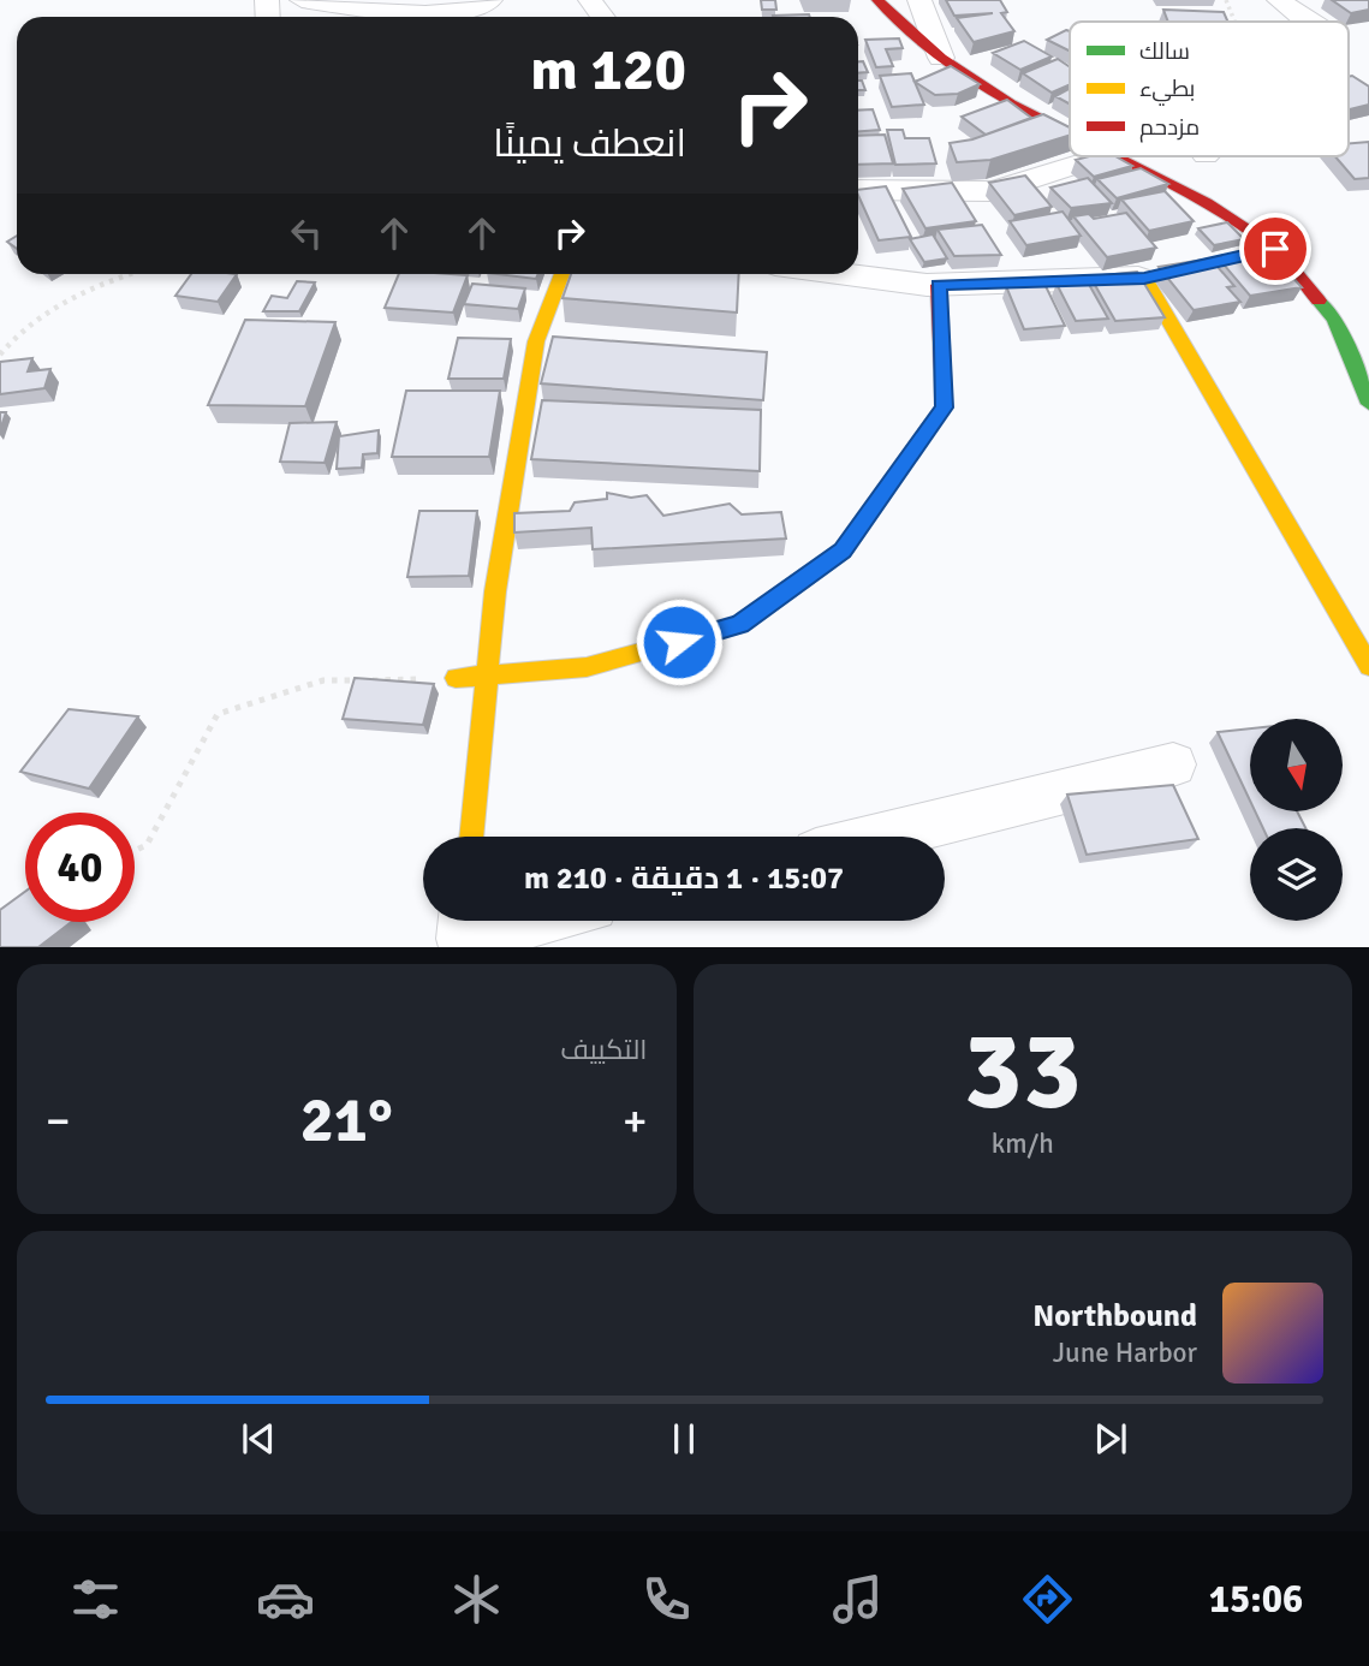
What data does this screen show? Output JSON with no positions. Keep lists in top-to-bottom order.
{
  "legend": ["سالك", "بطيء", "مزدحم"],
  "north": "bottom",
  "page": {
    "turn": ["120 m", "انعطف يمينًا"],
    "limit": "40",
    "trip": "15:07 · 1 دقيقة · 210 m",
    "tile": [
      ["33", "km/h"],
      "التكييف"
    ],
    "heat": ["−", "21°", "+"],
    "song": ["Northbound", "June Harbor"],
    "tabs": "15:06"
  }
}
